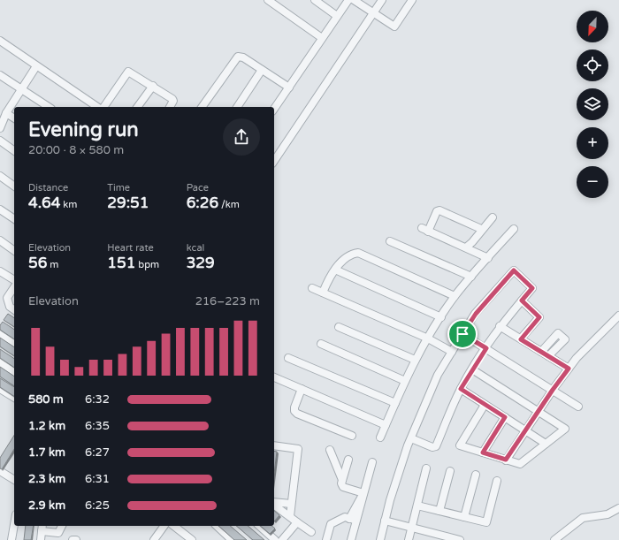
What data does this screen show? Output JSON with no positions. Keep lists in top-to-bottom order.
{
  "north": "bottom left",
  "page": {
    "map_buttons": ["+", "−"],
    "heading": ["Evening run", "20:00 · 8 × 580 m"],
    "stats": [
      ["Distance", "4.64 km"],
      ["Time", "29:51"],
      ["Pace", "6:26 /km"],
      ["Elevation", "56 m"],
      ["Heart rate", "151 bpm"],
      ["kcal", "329"]
    ],
    "chart": ["Elevation", "216–223 m"],
    "list": [
      {
        "name": "580 m",
        "note": "6:32"
      },
      {
        "name": "1.2 km",
        "note": "6:35"
      },
      {
        "name": "1.7 km",
        "note": "6:27"
      },
      {
        "name": "2.3 km",
        "note": "6:31"
      },
      {
        "name": "2.9 km",
        "note": "6:25"
      }
    ]
  }
}
